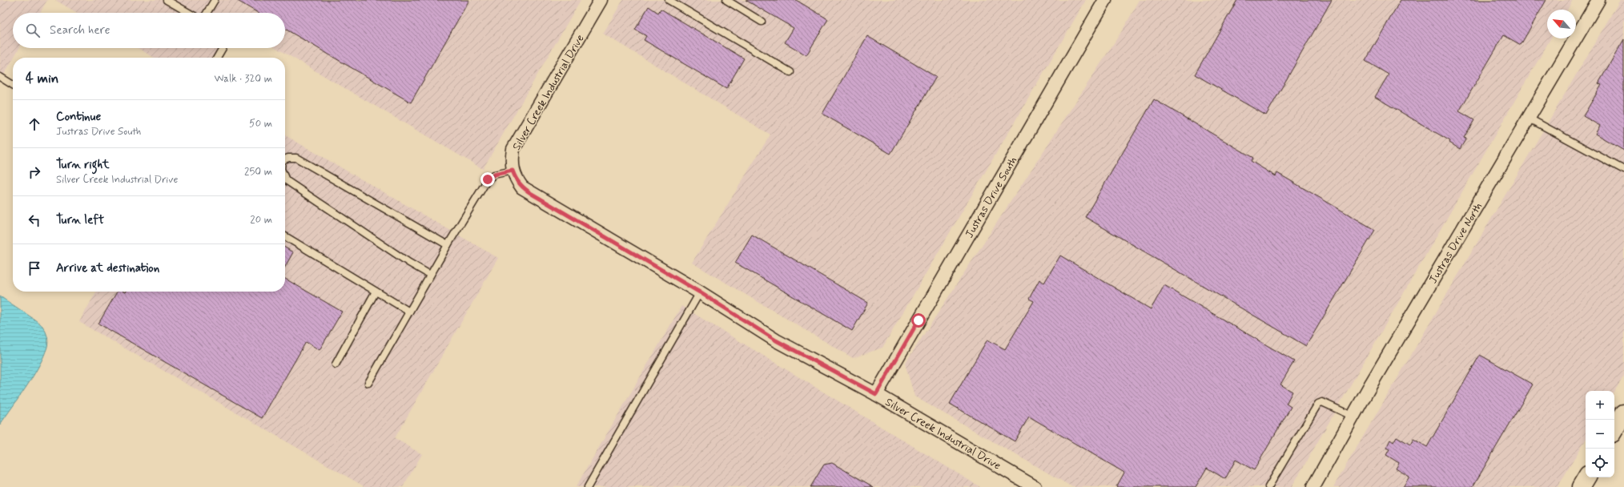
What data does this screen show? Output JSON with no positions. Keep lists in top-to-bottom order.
{
  "streets": {
    "street": ["Silver Creek Industrial Drive", "Justras Drive South", "Justras Drive North"]
  },
  "crossings": [
    ["Silver Creek Industrial Drive", "Justras Drive South"]
  ],
  "north": "top left",
  "page": {
    "search": "Search here",
    "heading": ["4 min", "Walk · 320 m"],
    "list": [
      ["Continue", "Justras Drive South", "50 m"],
      ["Turn right", "Silver Creek Industrial Drive", "250 m"],
      ["Turn left", "20 m"],
      "Arrive at destination"
    ],
    "map_buttons": ["+", "−"]
  }
}
